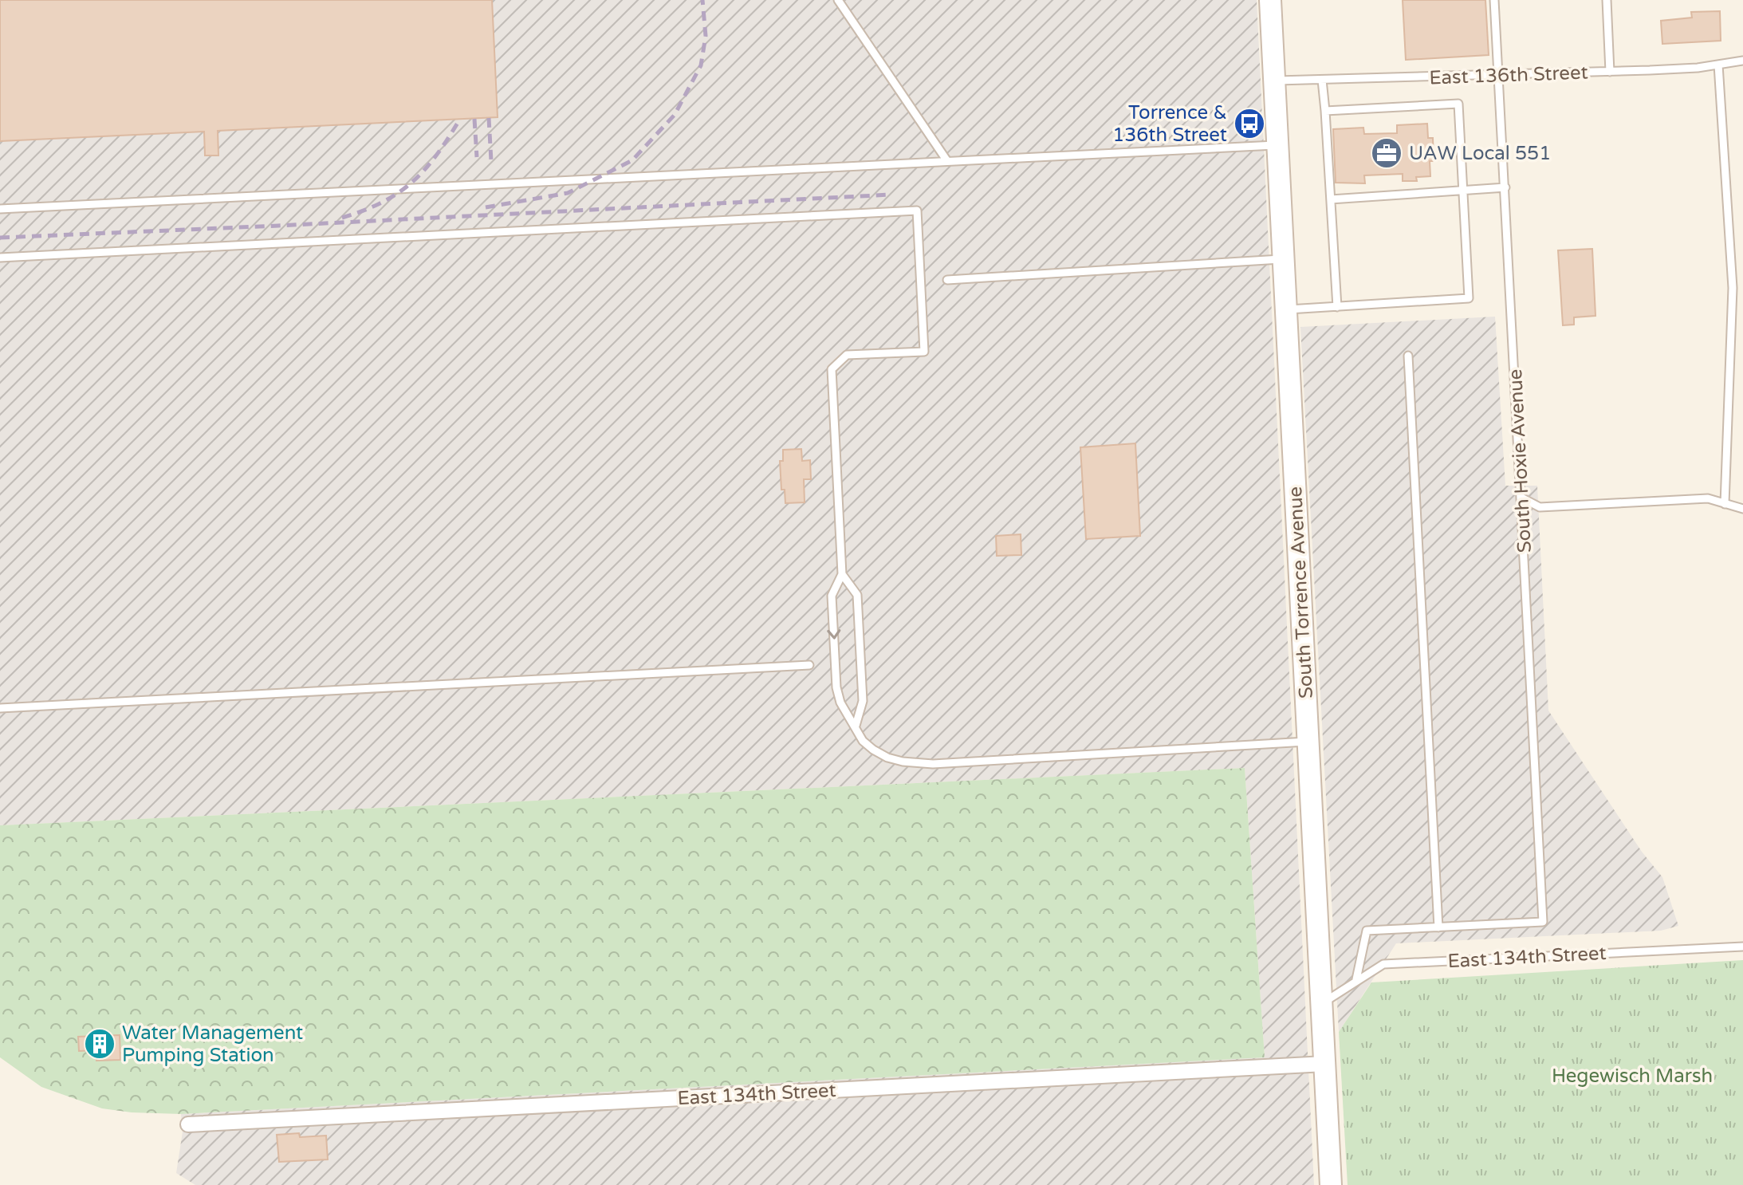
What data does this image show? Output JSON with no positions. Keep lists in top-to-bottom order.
{
  "streets": {
    "main road": ["South Torrence Avenue"],
    "street": ["East 134th Street"],
    "lane": ["East 136th Street", "South Hoxie Avenue"]
  },
  "crossings": [
    ["East 136th Street", "South Hoxie Avenue"],
    ["East 136th Street", "South Torrence Avenue"],
    ["South Torrence Avenue", "East 134th Street"]
  ],
  "parks": ["Hegewisch Marsh"],
  "places": {
    "bus stop": ["Torrence & 136th Street"],
    "office": ["UAW Local 551"],
    "building": ["Water Management Pumping Station"]
  }
}
